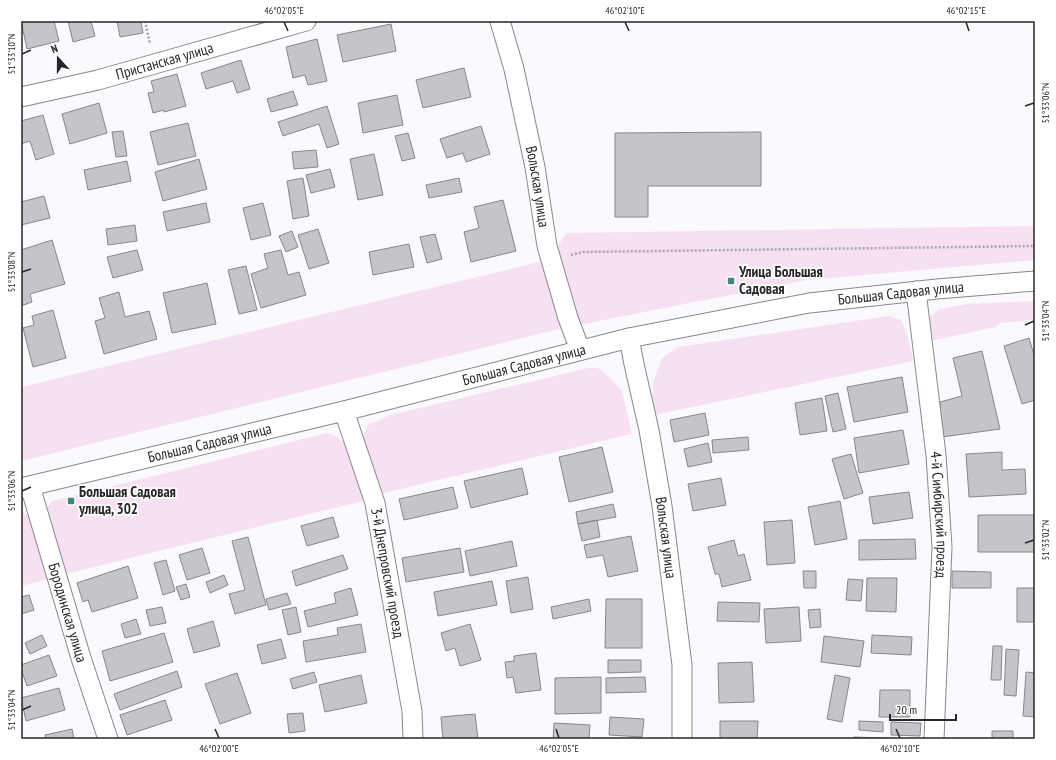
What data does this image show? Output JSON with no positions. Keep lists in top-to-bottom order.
{
  "streets": {
    "street": [
      "Пристанская улица",
      "Вольская улица",
      "Большая Садовая улица",
      "4-й Симбирский проезд",
      "3-й Днепровский проезд",
      "Бородинская улица"
    ]
  },
  "crossings": [
    ["Вольская улица", "Большая Садовая улица"],
    ["Большая Садовая улица", "4-й Симбирский проезд"],
    ["Большая Садовая улица", "3-й Днепровский проезд"],
    ["Большая Садовая улица", "Бородинская улица"]
  ],
  "places": {
    "transit": ["Улица Большая Садовая", "Большая Садовая улица, 302"]
  },
  "scale_bar": "20 m",
  "north": "top",
  "coordinates": [
    "46°02'05\"E",
    "46°02'10\"E",
    "46°02'15\"E",
    "51°33'10\"N",
    "51°33'06\"N",
    "51°33'08\"N",
    "51°33'04\"N",
    "51°33'02\"N",
    "46°02'00\"E"
  ]
}
